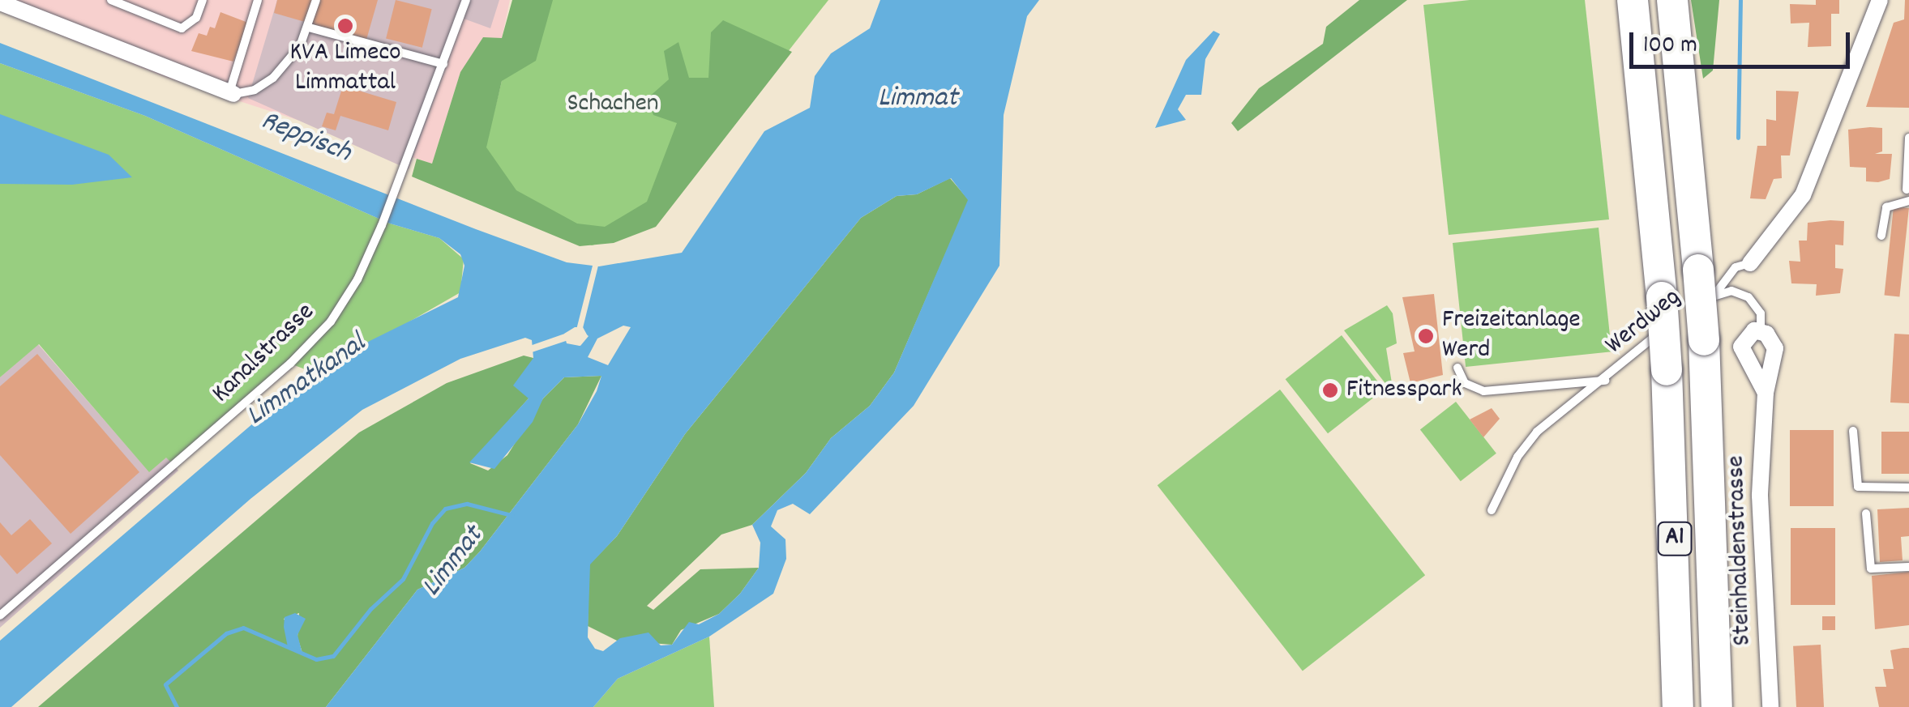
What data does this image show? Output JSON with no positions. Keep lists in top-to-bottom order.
{
  "streets": {
    "highway": ["A1"],
    "street": ["Steinhaldenstrasse"],
    "lane": ["Werdweg", "Kanalstrasse"]
  },
  "crossings": [
    ["Werdweg", "A1"],
    ["Werdweg", "Steinhaldenstrasse"]
  ],
  "water": ["Limmat", "Reppisch", "Limmatkanal"],
  "parks": ["Schachen"],
  "places": ["KVA Limeco Limmattal", "Freizeitanlage Werd", "Fitnesspark"],
  "scale_bar": "100 m"
}
